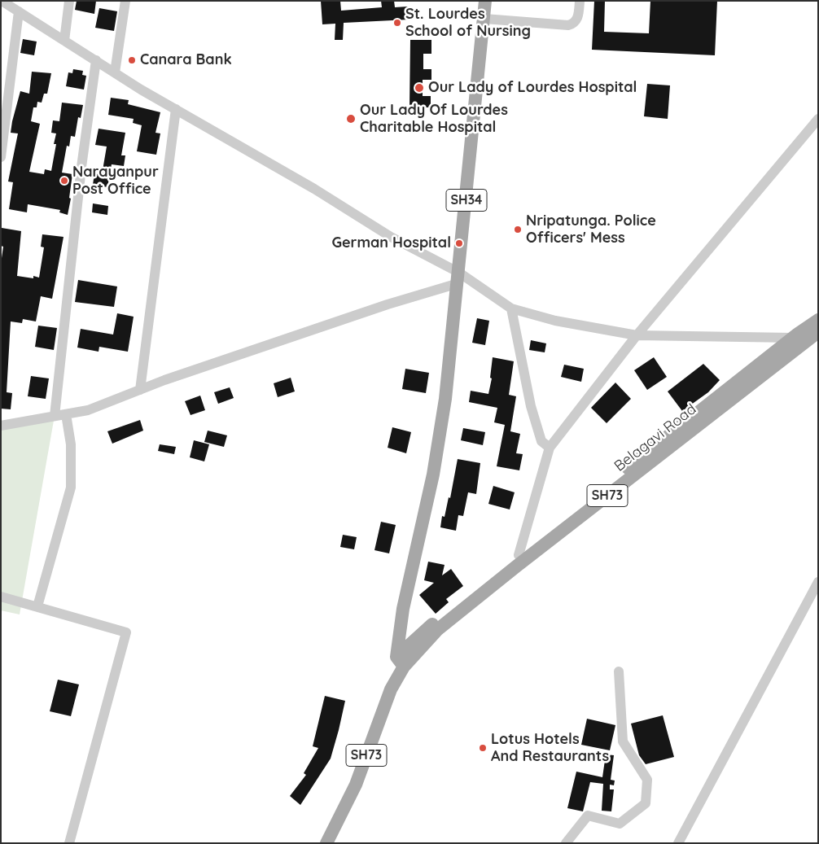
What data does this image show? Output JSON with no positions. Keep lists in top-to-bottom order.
{
  "streets": {
    "main road": ["SH34", "Belagavi Road", "SH73"]
  },
  "crossings": [
    ["SH34", "Belagavi Road"],
    ["SH34", "SH73"],
    ["Belagavi Road", "SH73"]
  ],
  "places": [
    "St. Lourdes School of Nursing",
    "Canara Bank",
    "Our Lady of Lourdes Hospital",
    "Our Lady Of Lourdes Charitable Hospital",
    "Narayanpur Post Office",
    "Nripatunga. Police Officers' Mess",
    "German Hospital",
    "Lotus Hotels And Restaurants"
  ]
}
